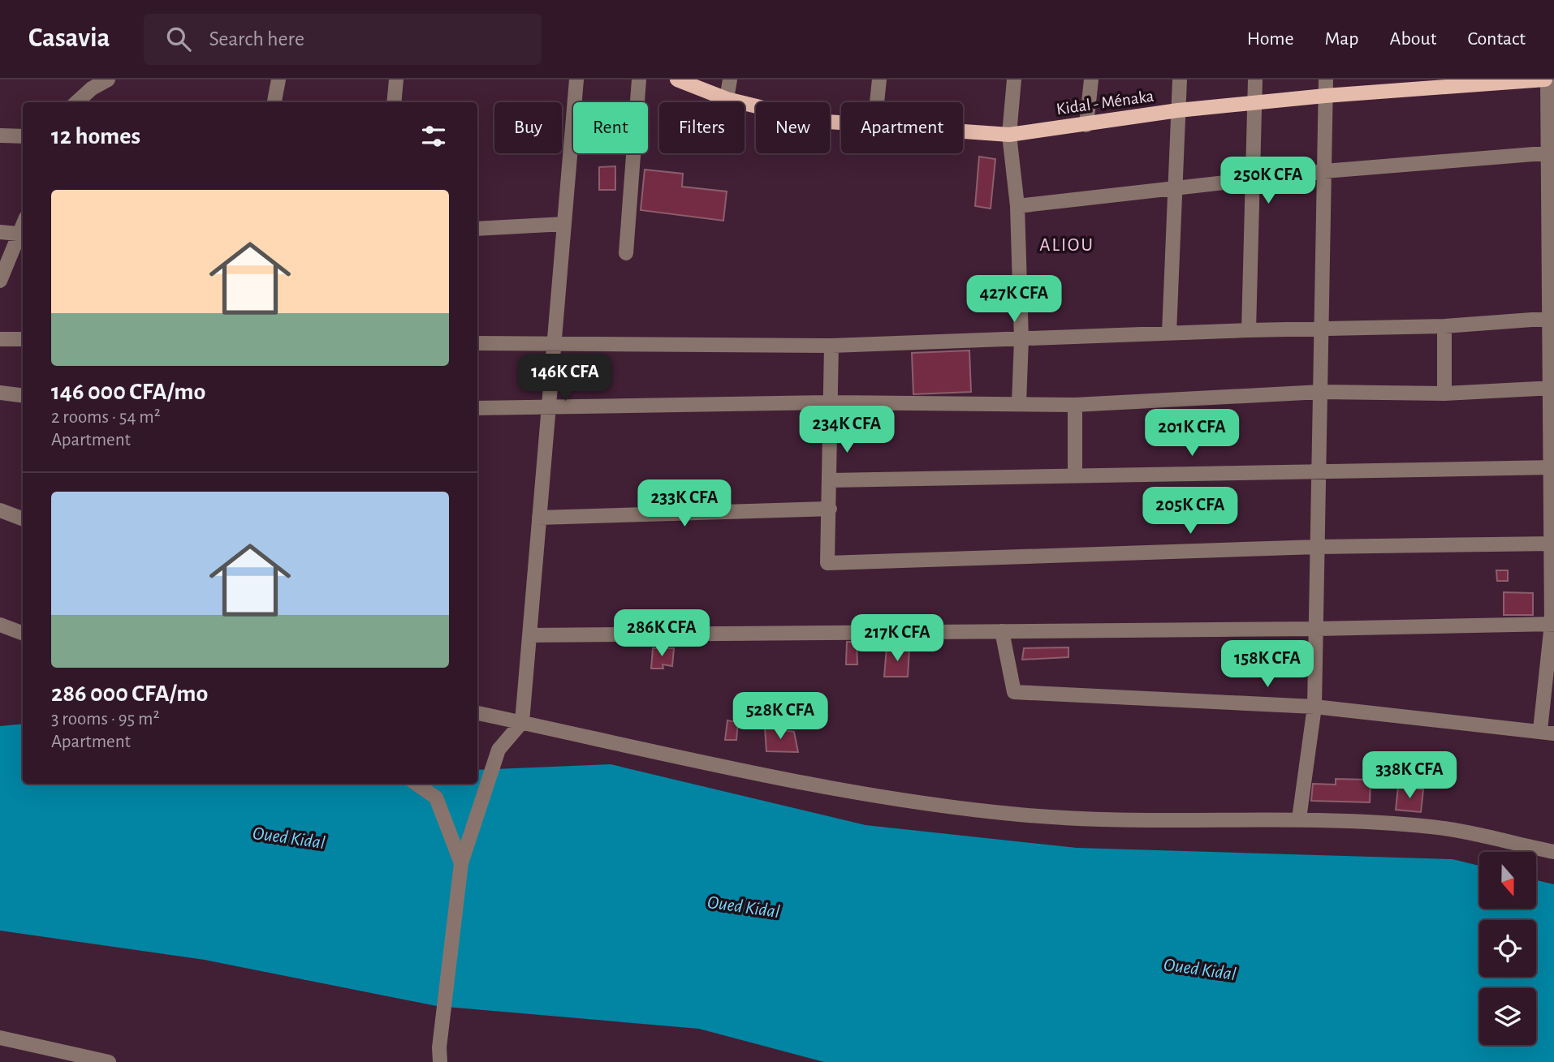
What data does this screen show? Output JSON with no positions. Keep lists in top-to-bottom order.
{
  "streets": {
    "main road": ["Kidal - Ménaka"]
  },
  "districts": ["ALIOU"],
  "water": ["Oued Kidal"],
  "north": "bottom",
  "page": {
    "header": "Casavia",
    "search": "Search here",
    "nav": [
      "Home",
      "Map",
      "About",
      "Contact"
    ],
    "chip": [
      "Buy",
      "Rent",
      "Filters",
      "New",
      "Apartment"
    ],
    "heading": "12 homes",
    "price": [
      "250K CFA",
      "427K CFA",
      "146K CFA",
      "234K CFA",
      "201K CFA",
      "233K CFA",
      "205K CFA",
      "286K CFA",
      "217K CFA",
      "158K CFA",
      "528K CFA",
      "338K CFA"
    ],
    "list": [
      {
        "name": "146 000 CFA/mo",
        "note": "2 rooms · 54 m² · Apartment"
      },
      {
        "name": "286 000 CFA/mo",
        "note": "3 rooms · 95 m² · Apartment"
      }
    ]
  }
}
